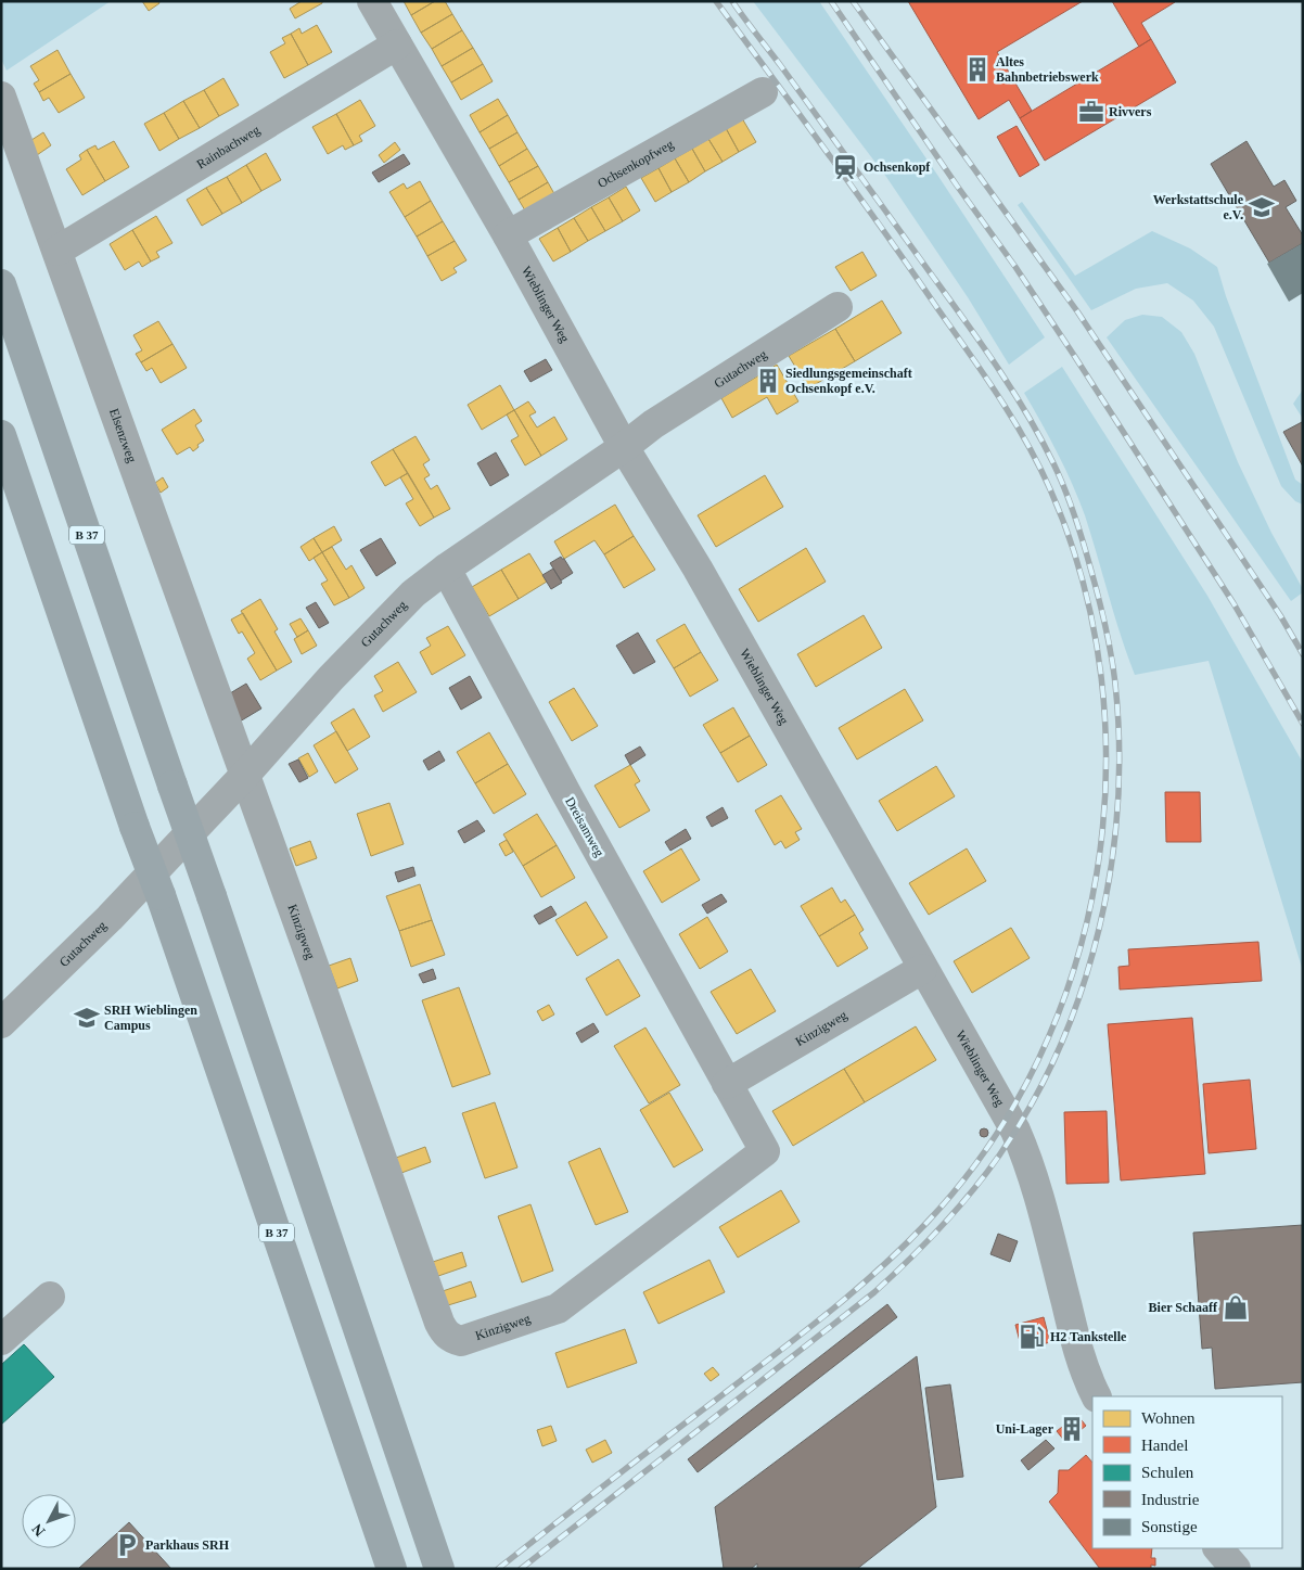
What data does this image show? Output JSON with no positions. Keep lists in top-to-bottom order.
{
  "streets": {
    "highway": ["B 37"],
    "street": [
      "Rainbachweg",
      "Ochsenkopfweg",
      "Wieblinger Weg",
      "Gutachweg",
      "Elsenzweg",
      "Dreisamweg",
      "Kinzigweg"
    ]
  },
  "crossings": [
    ["Rainbachweg", "Wieblinger Weg"],
    ["Rainbachweg", "Elsenzweg"],
    ["Ochsenkopfweg", "Wieblinger Weg"],
    ["Wieblinger Weg", "Gutachweg"],
    ["Wieblinger Weg", "Kinzigweg"],
    ["Gutachweg", "Elsenzweg"],
    ["Gutachweg", "Dreisamweg"],
    ["Gutachweg", "Kinzigweg"],
    ["Elsenzweg", "Kinzigweg"],
    ["Dreisamweg", "Kinzigweg"]
  ],
  "places": {
    "building": ["Altes Bahnbetriebswerk", "Siedlungsgemeinschaft Ochsenkopf e.V.", "Uni-Lager"],
    "office": ["Rivvers"],
    "station": ["Ochsenkopf"],
    "school or university": ["Werkstattschule e.V.", "SRH Wieblingen Campus"],
    "shop": ["Bier Schaaff"],
    "fuel station": ["H2 Tankstelle"],
    "parking": ["Parkhaus SRH"]
  },
  "legend": [
    "Wohnen",
    "Handel",
    "Schulen",
    "Industrie",
    "Sonstige"
  ],
  "north": "bottom left"
}
